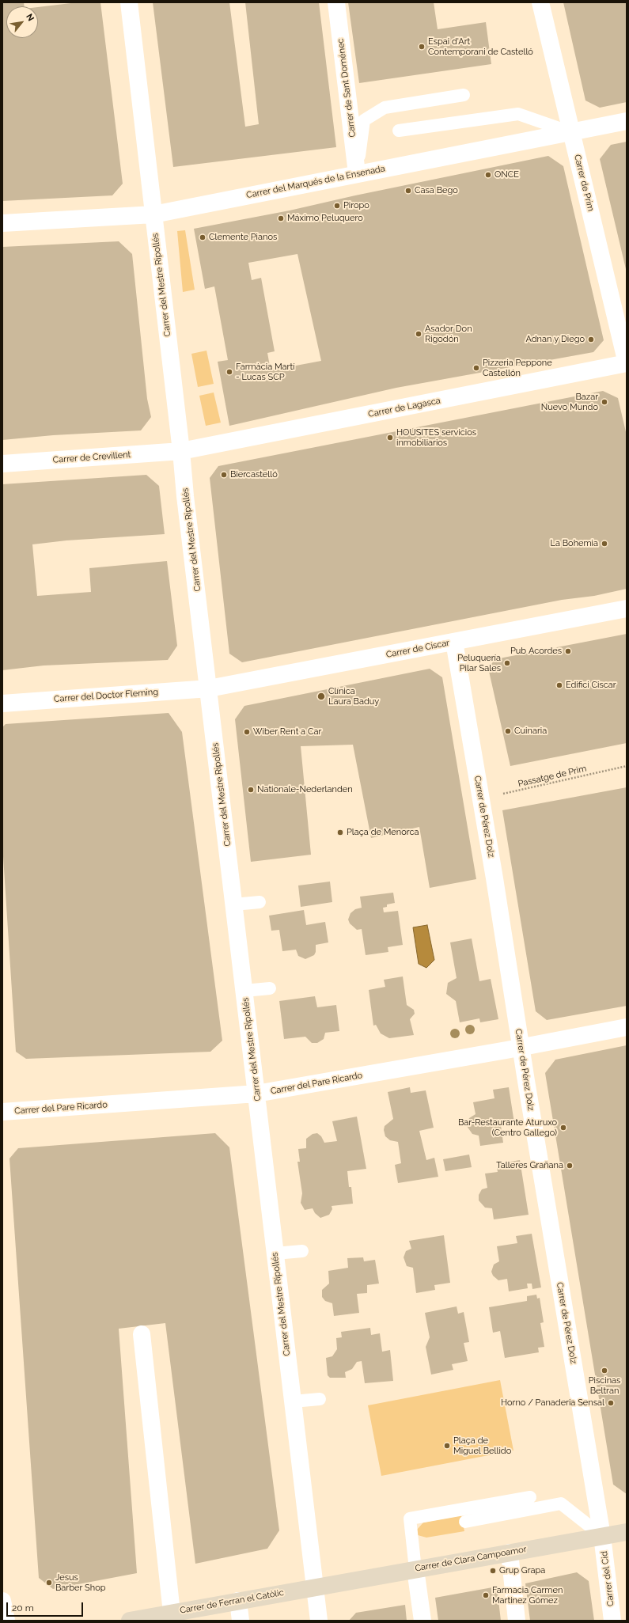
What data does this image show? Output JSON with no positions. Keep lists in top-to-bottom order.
{
  "streets": {
    "street": [
      "Carrer de Sant Doménec",
      "Carrer del Marqués de la Ensenada",
      "Carrer de Prim",
      "Carrer del Mestre Ripollés",
      "Carrer de Lagasca",
      "Carrer de Crevillent",
      "Carrer de Ciscar",
      "Carrer del Doctor Fleming",
      "Carrer de Pérez Dolz",
      "Carrer del Pare Ricardo",
      "Carrer de Clara Campoamor",
      "Carrer del Cid",
      "Carrer de Ferran el Catòlic"
    ],
    "path": ["Passatge de Prim"]
  },
  "crossings": [
    ["Carrer de Sant Doménec", "Carrer del Marqués de la Ensenada"],
    ["Carrer del Marqués de la Ensenada", "Carrer de Prim"],
    ["Carrer del Marqués de la Ensenada", "Carrer del Mestre Ripollés"],
    ["Carrer de Prim", "Carrer de Lagasca"],
    ["Carrer del Mestre Ripollés", "Carrer de Lagasca"],
    ["Carrer del Mestre Ripollés", "Carrer de Crevillent"],
    ["Carrer del Mestre Ripollés", "Carrer de Ciscar"],
    ["Carrer del Mestre Ripollés", "Carrer del Doctor Fleming"],
    ["Carrer del Mestre Ripollés", "Carrer del Pare Ricardo"],
    ["Carrer del Mestre Ripollés", "Carrer de Clara Campoamor"],
    ["Carrer del Mestre Ripollés", "Carrer de Ferran el Catòlic"],
    ["Carrer de Lagasca", "Carrer de Crevillent"],
    ["Carrer de Ciscar", "Carrer del Doctor Fleming"],
    ["Carrer de Ciscar", "Carrer de Pérez Dolz"],
    ["Passatge de Prim", "Carrer de Pérez Dolz"],
    ["Carrer de Pérez Dolz", "Carrer del Pare Ricardo"],
    ["Carrer de Pérez Dolz", "Carrer de Clara Campoamor"],
    ["Carrer de Pérez Dolz", "Carrer del Cid"],
    ["Carrer de Clara Campoamor", "Carrer del Cid"],
    ["Carrer de Clara Campoamor", "Carrer de Ferran el Catòlic"]
  ],
  "places": [
    "Espai d'Art Contemporani de Castelló",
    "ONCE",
    "Casa Bego",
    "Piropo",
    "Máximo Peluquero",
    "Clemente Pianos",
    "Asador Don Rigodón",
    "Adnan y Diego",
    "Pizzeria Peppone Castellón",
    "Farmàcia Martí - Lucas SCP",
    "Bazar Nuevo Mundo",
    "HOUSITES servicios inmobiliarios",
    "Biercastelló",
    "La Bohemia",
    "Pub Acordes",
    "Peluquería Pilar Sales",
    "Edifici Ciscar",
    "Clínica Laura Baduy",
    "Cuinaria",
    "Wiber Rent a Car",
    "Nationale-Nederlanden",
    "Plaça de Menorca",
    "Bar-Restaurante Aturuxo (Centro Gallego)",
    "Talleres Grañana",
    "Piscinas Beltran",
    "Horno / Panaderia Sensal",
    "Plaça de Miguel Bellido",
    "Grup Grapa",
    "Jesus Barber Shop",
    "Farmacia Carmen Martinez Gómez"
  ],
  "scale_bar": "20 m",
  "north": "top right"
}
